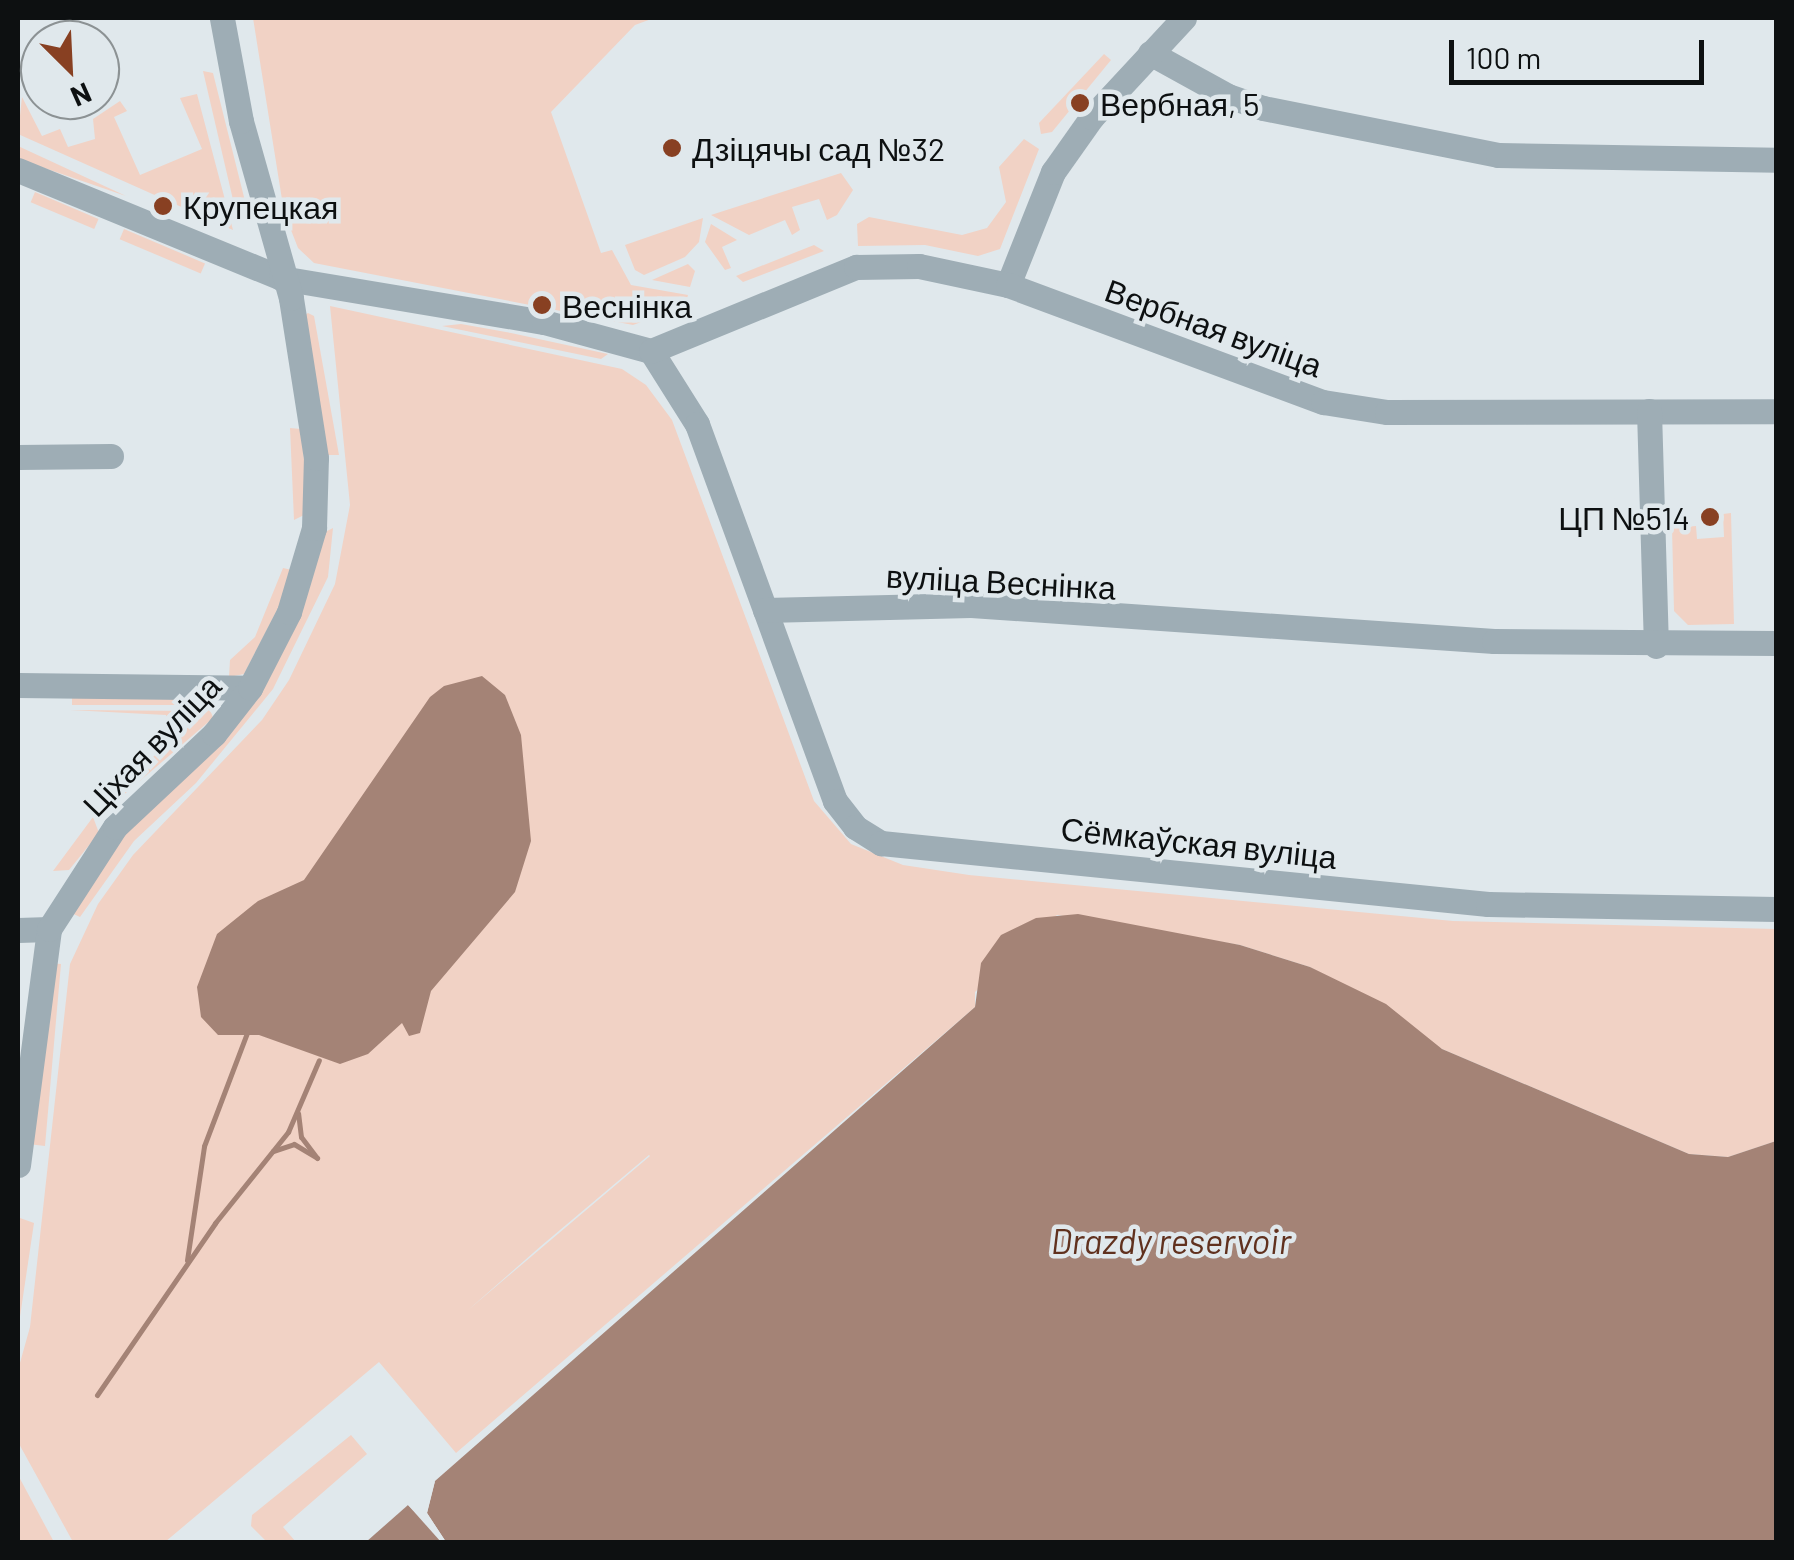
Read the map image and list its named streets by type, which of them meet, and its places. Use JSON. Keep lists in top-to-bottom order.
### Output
{
  "streets": {
    "street": [
      "Вербная вуліца",
      "вуліца Веснінка",
      "Ціхая вуліца",
      "Сёмкаўская вуліца"
    ]
  },
  "crossings": [
    ["вуліца Веснінка", "Сёмкаўская вуліца"]
  ],
  "water": ["Drazdy reservoir"],
  "places": [
    "Вербная, 5",
    "Дзіцячы сад №32",
    "Крупецкая",
    "Веснінка",
    "ЦП №514"
  ],
  "scale_bar": "100 m",
  "north": "bottom right"
}
